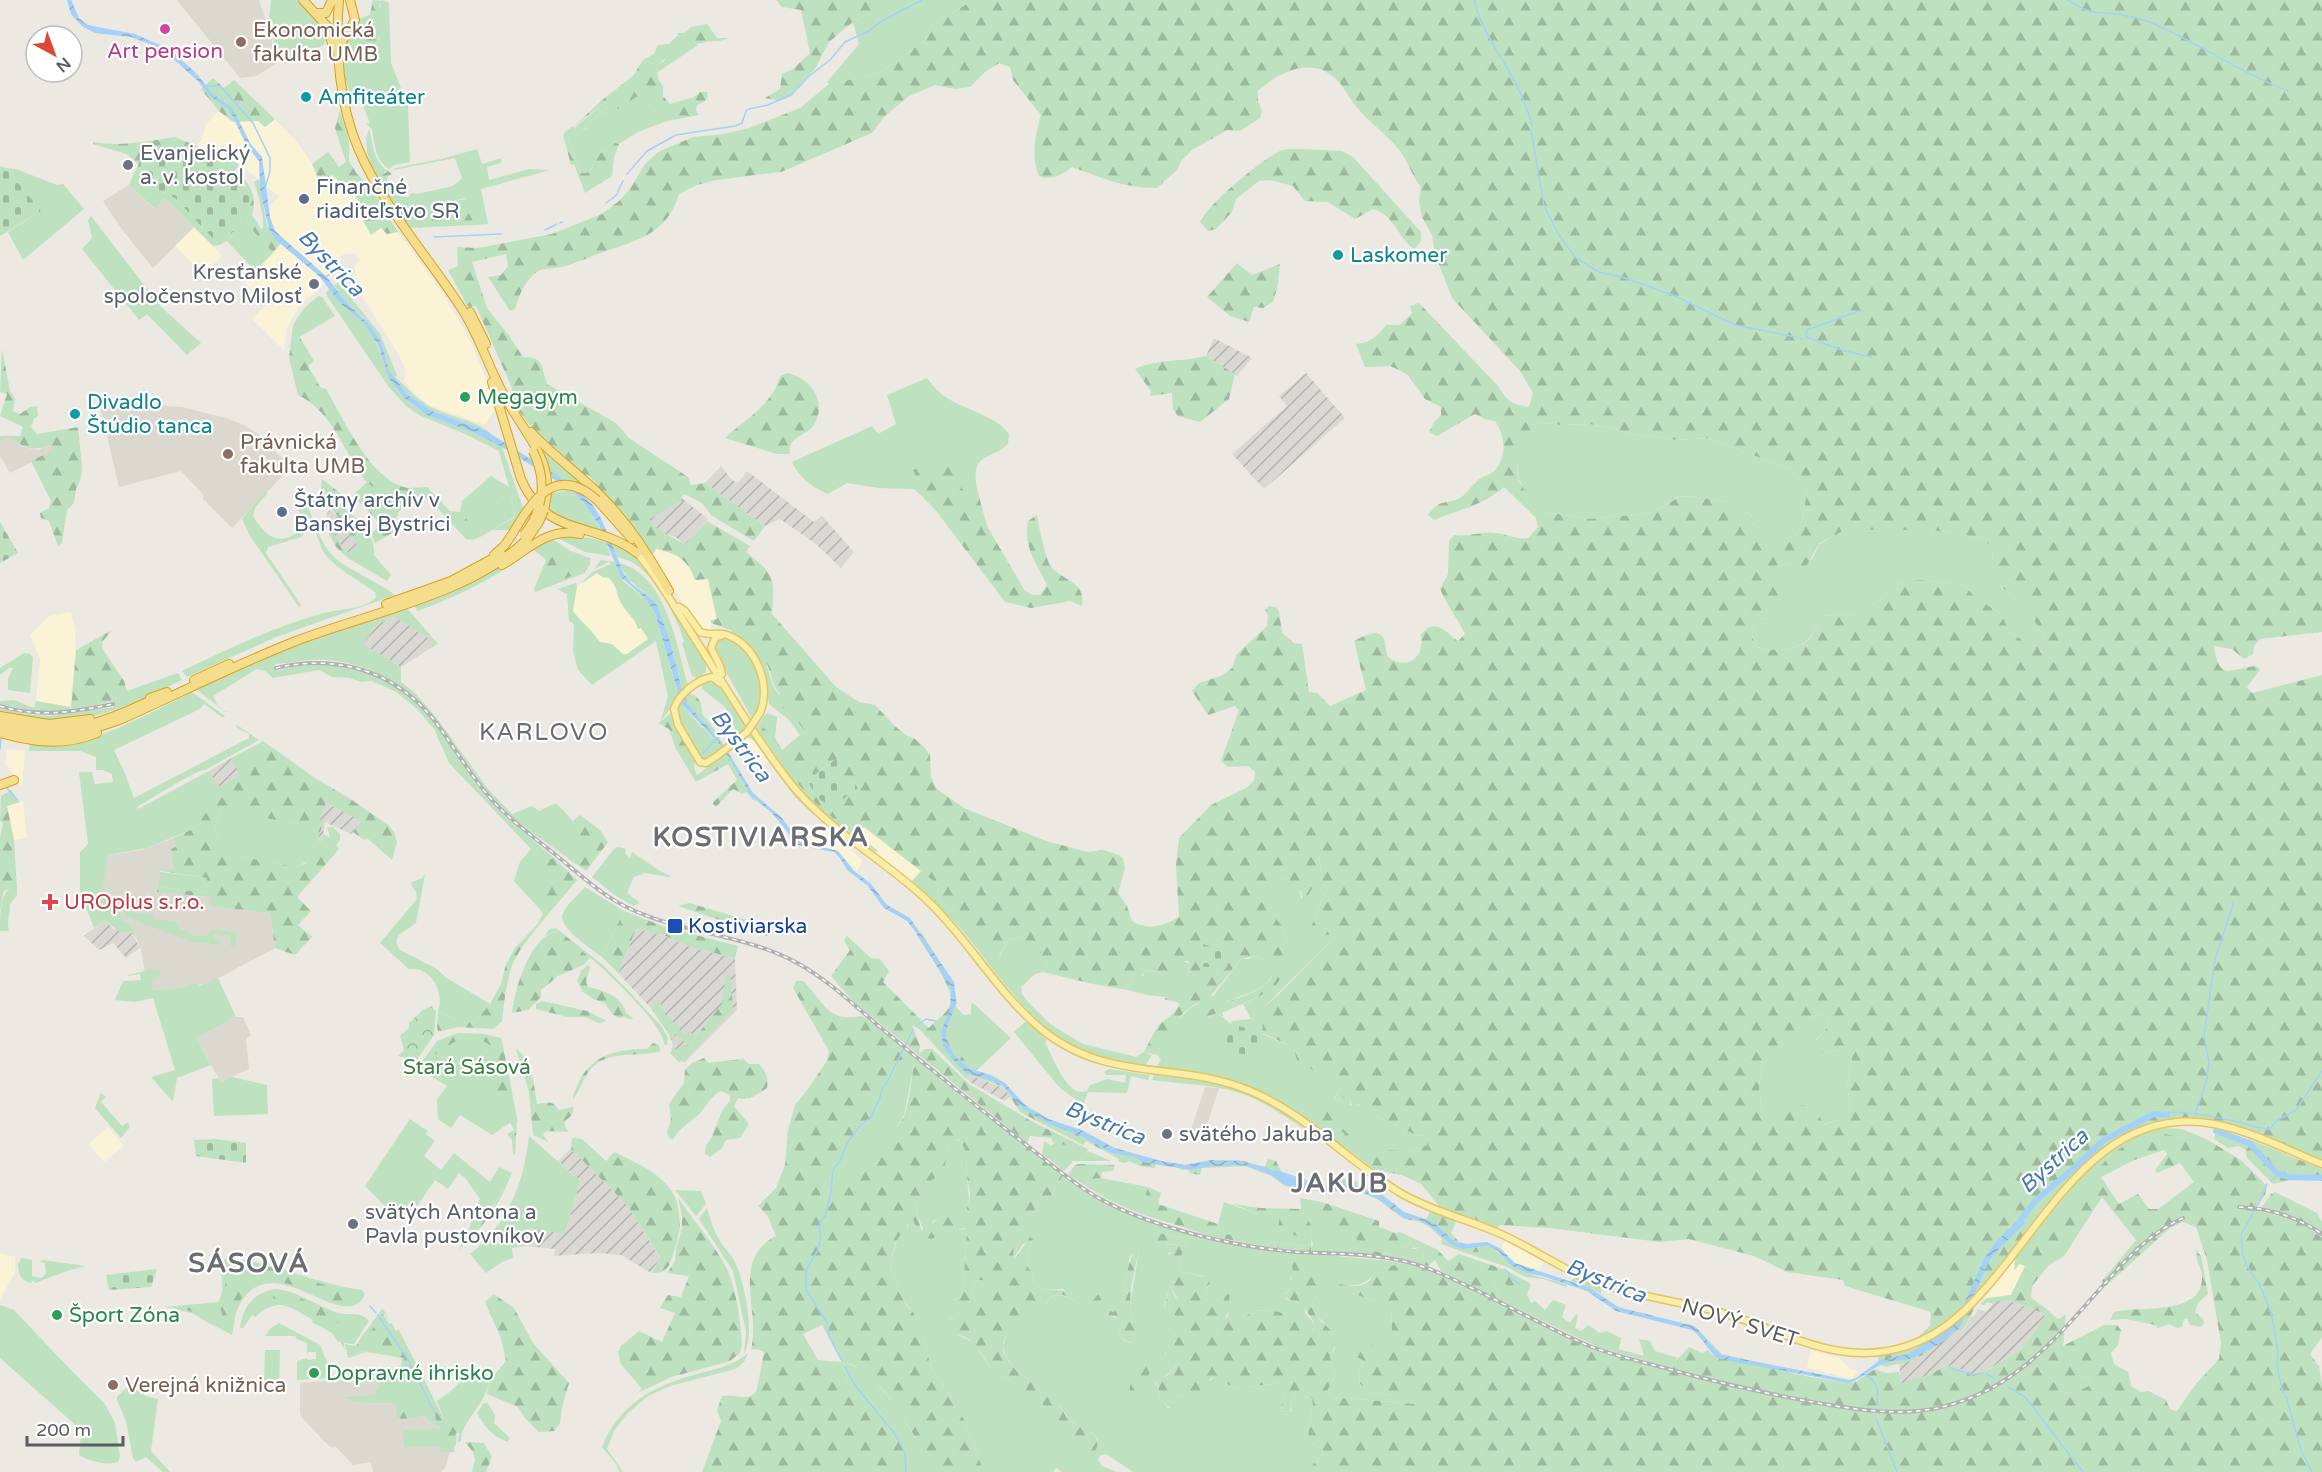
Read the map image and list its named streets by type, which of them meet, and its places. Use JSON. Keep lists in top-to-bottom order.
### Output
{
  "streets": {
    "main road": ["NOVÝ SVET"]
  },
  "districts": [
    "KARLOVO",
    "KOSTIVIARSKA",
    "JAKUB",
    "SÁSOVÁ"
  ],
  "water": ["Bystrica"],
  "parks": ["Stará Sásová"],
  "places": {
    "other": [
      "Art pension",
      "Ekonomická fakulta UMB",
      "Amfiteáter",
      "Evanjelický a. v. kostol",
      "Finančné riaditeľstvo SR",
      "Laskomer",
      "Kresťanské spoločenstvo Milosť",
      "Megagym",
      "Divadlo Štúdio tanca",
      "Právnická fakulta UMB",
      "Štátny archív v Banskej Bystrici",
      "svätého Jakuba",
      "svätých Antona a Pavla pustovníkov",
      "Šport Zóna",
      "Dopravné ihrisko",
      "Verejná knižnica"
    ],
    "health": ["UROplus s.r.o."],
    "transit": ["Kostiviarska"]
  },
  "scale_bar": "200 m",
  "north": "bottom right"
}
